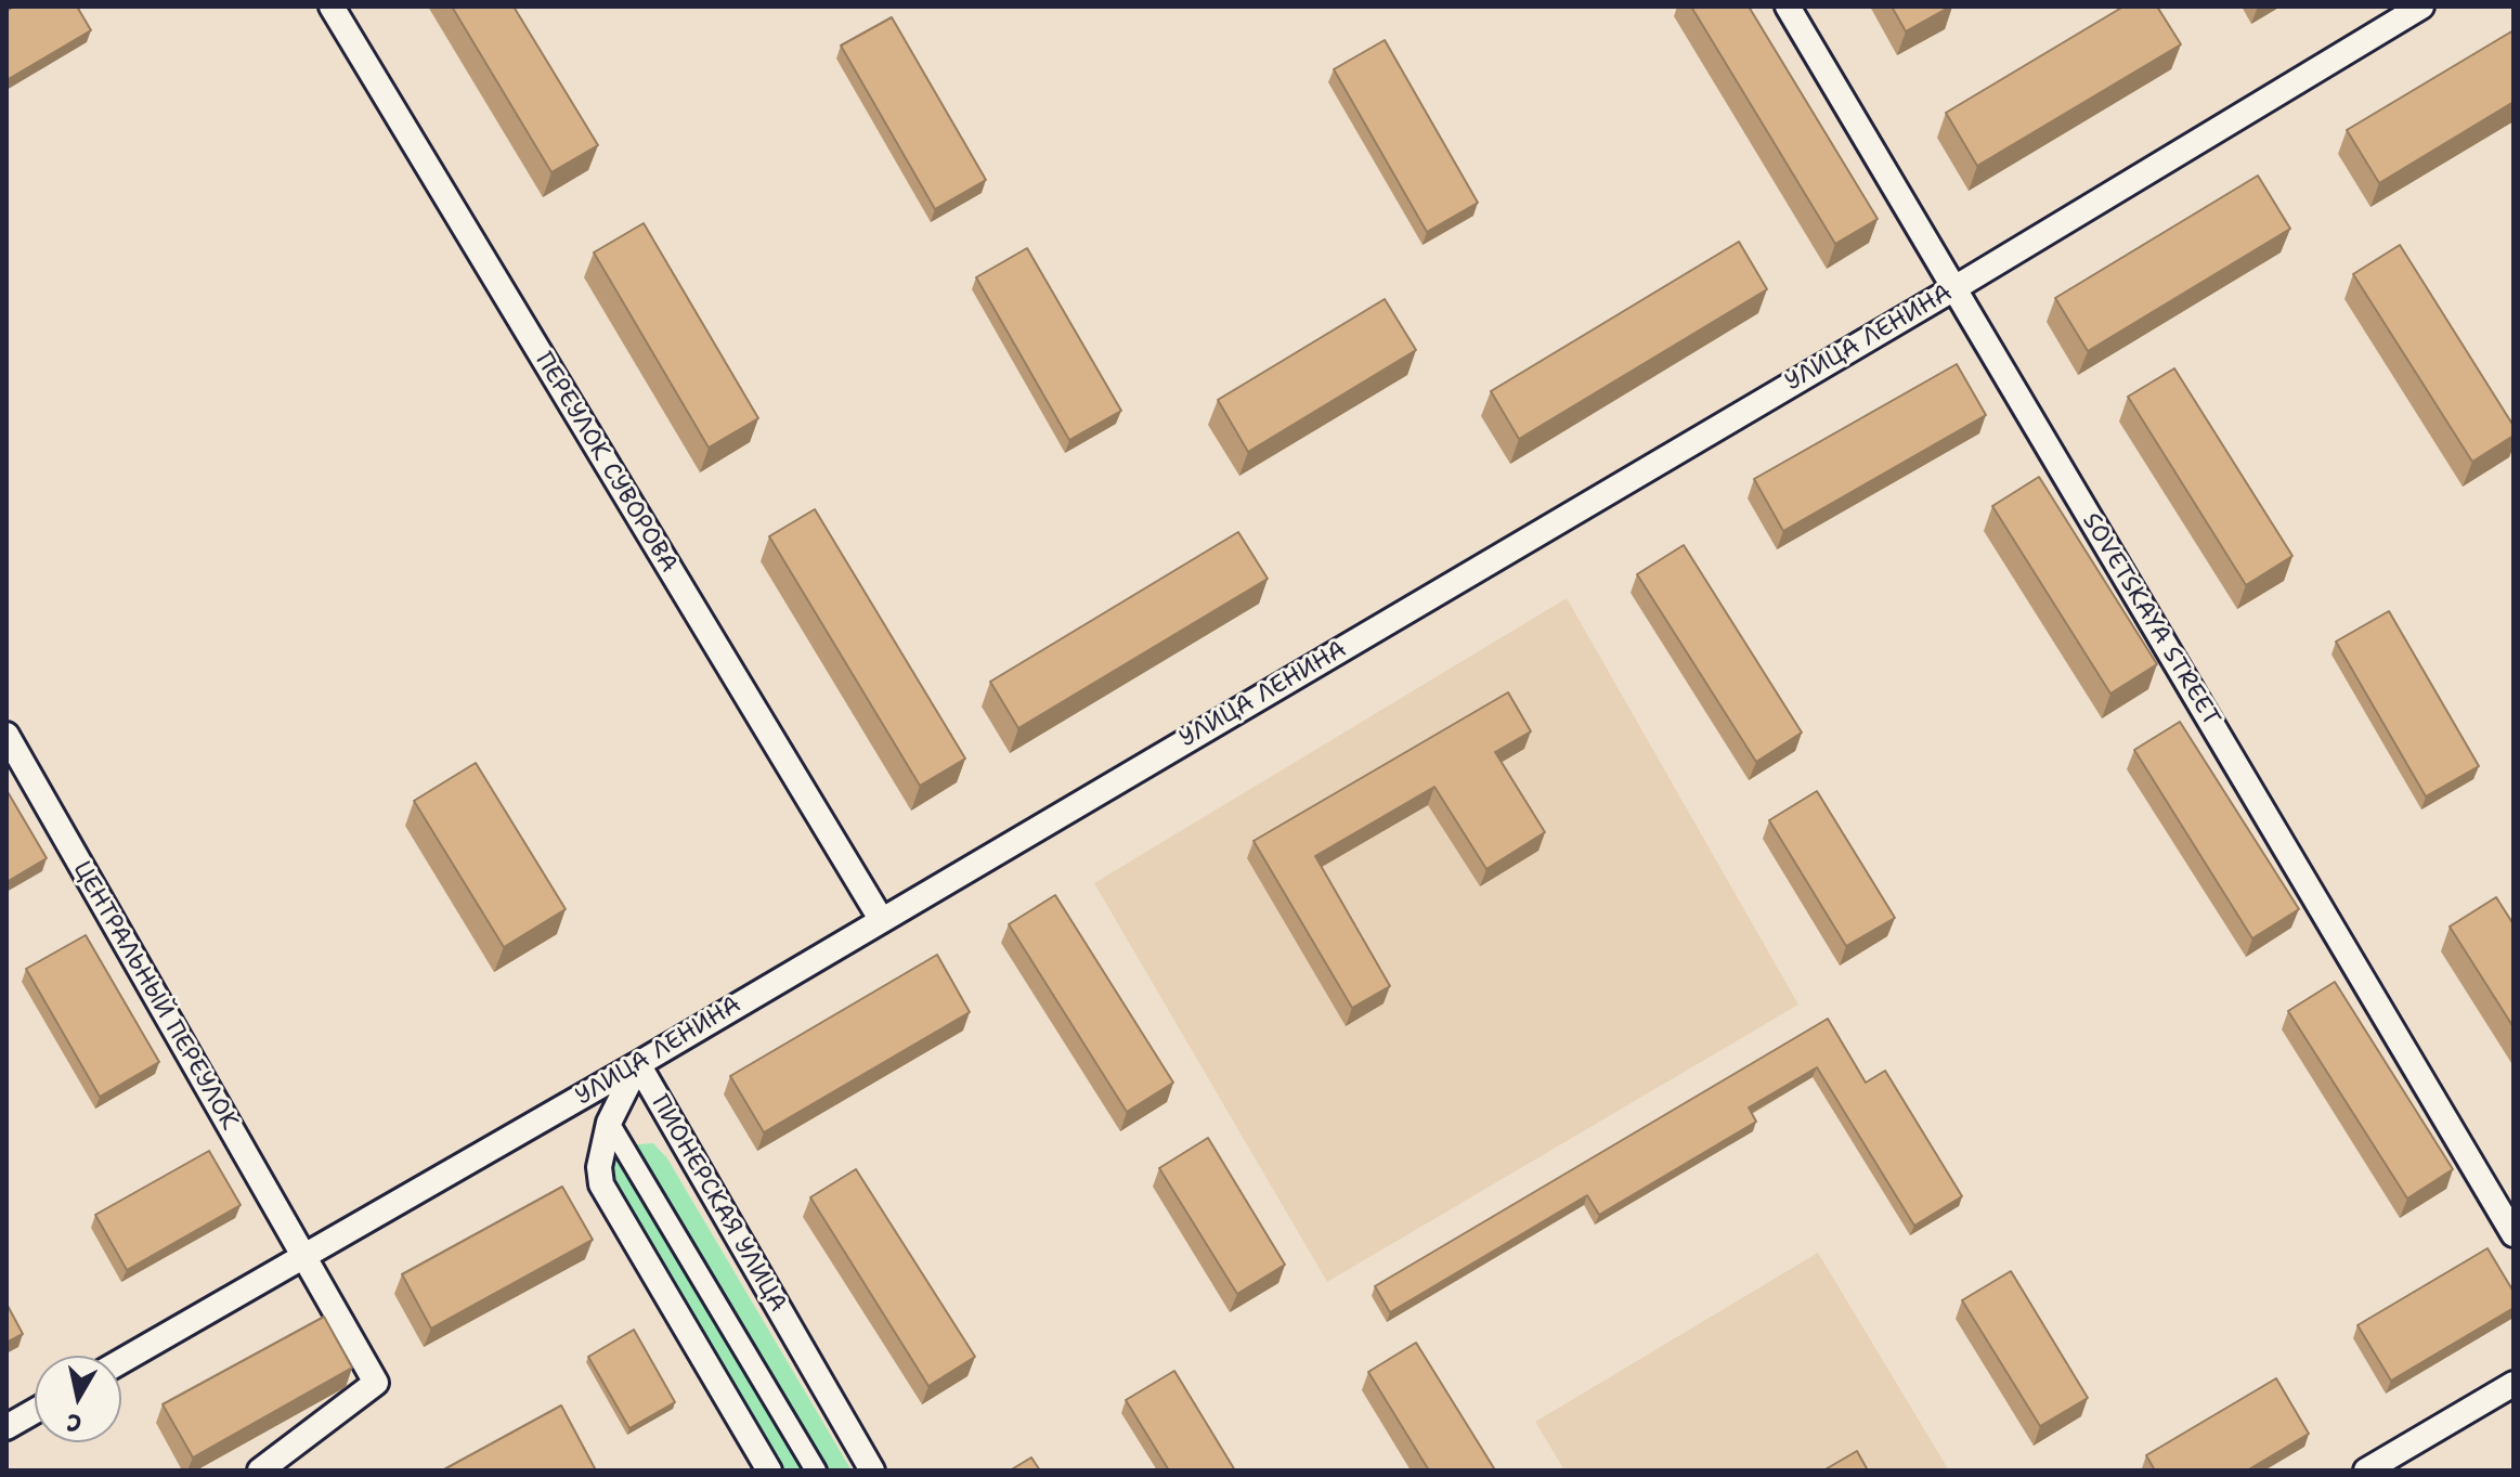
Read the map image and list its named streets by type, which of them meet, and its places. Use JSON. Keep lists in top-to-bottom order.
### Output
{
  "streets": {
    "street": [
      "УЛИЦА ЛЕНИНА",
      "ПЕРЕУЛОК СУВОРОВА",
      "SOVETSKAYA STREET",
      "ЦЕНТРАЛЬНЫЙ ПЕРЕУЛОК",
      "ПИОНЕРСКАЯ УЛИЦА"
    ]
  },
  "crossings": [
    ["УЛИЦА ЛЕНИНА", "ПЕРЕУЛОК СУВОРОВА"],
    ["УЛИЦА ЛЕНИНА", "SOVETSKAYA STREET"],
    ["УЛИЦА ЛЕНИНА", "ЦЕНТРАЛЬНЫЙ ПЕРЕУЛОК"],
    ["УЛИЦА ЛЕНИНА", "ПИОНЕРСКАЯ УЛИЦА"]
  ],
  "north": "bottom"
}
